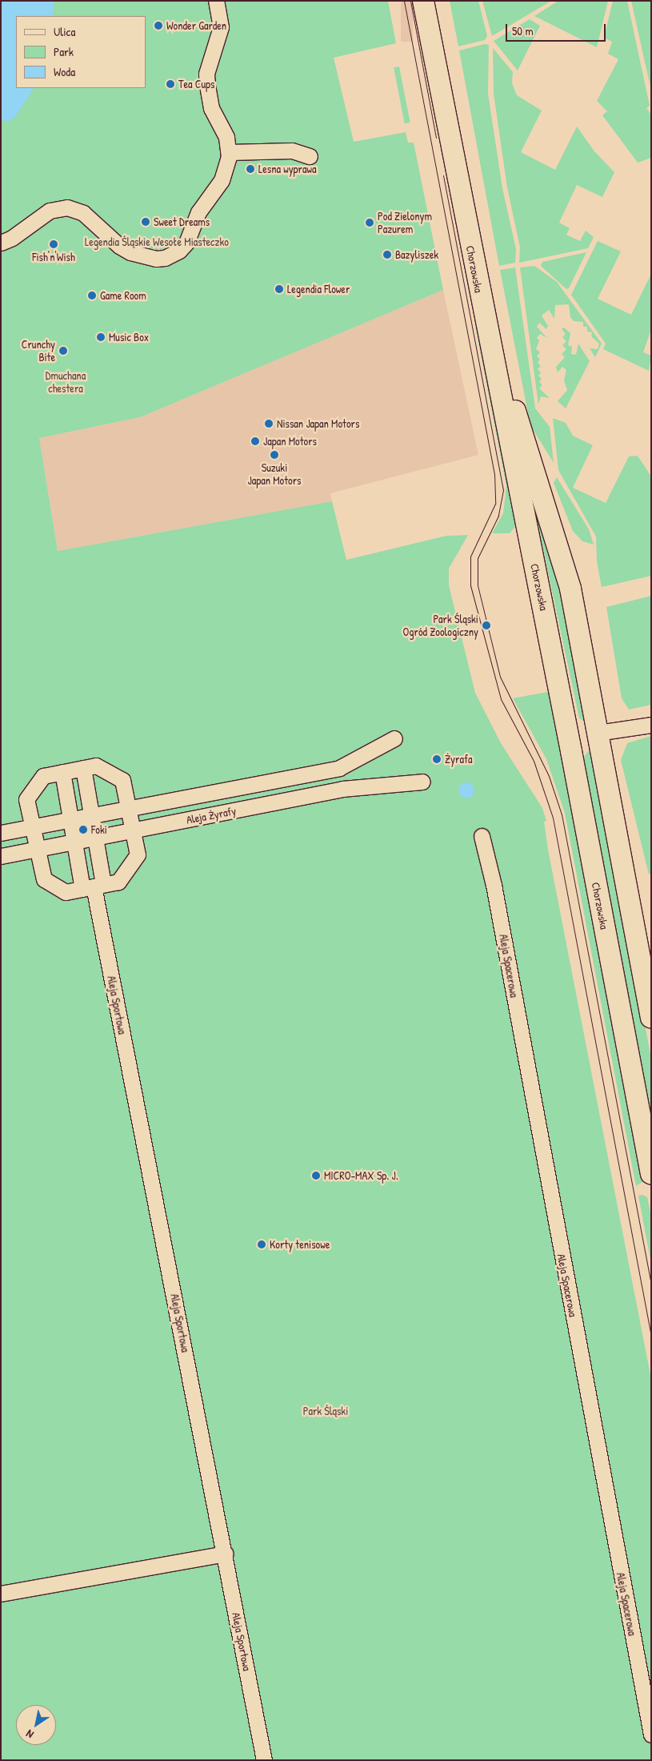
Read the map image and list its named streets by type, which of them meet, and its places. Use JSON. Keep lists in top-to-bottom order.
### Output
{
  "streets": {
    "main road": ["Chorzowska"],
    "street": ["Aleja Żyrafy", "Aleja Spacerowa", "Aleja Sportowa"]
  },
  "parks": ["Legendia Śląskie Wesołe Miasteczko", "Dmuchana chestera", "Park Śląski"],
  "places": [
    "Wonder Garden",
    "Tea Cups",
    "Lesna wyprawa",
    "Sweet Dreams",
    "Pod Zielonym Pazurem",
    "Fish'n'Wish",
    "Bazyliszek",
    "Legendia Flower",
    "Game Room",
    "Music Box",
    "Crunchy Bite",
    "Nissan Japan Motors",
    "Japan Motors",
    "Suzuki Japan Motors",
    "Park Śląski Ogród Zoologiczny",
    "Żyrafa",
    "Foki",
    "MICRO-MAX Sp. J.",
    "Korty tenisowe"
  ],
  "legend": ["Ulica", "Park", "Woda"],
  "scale_bar": "50 m",
  "north": "bottom left"
}
